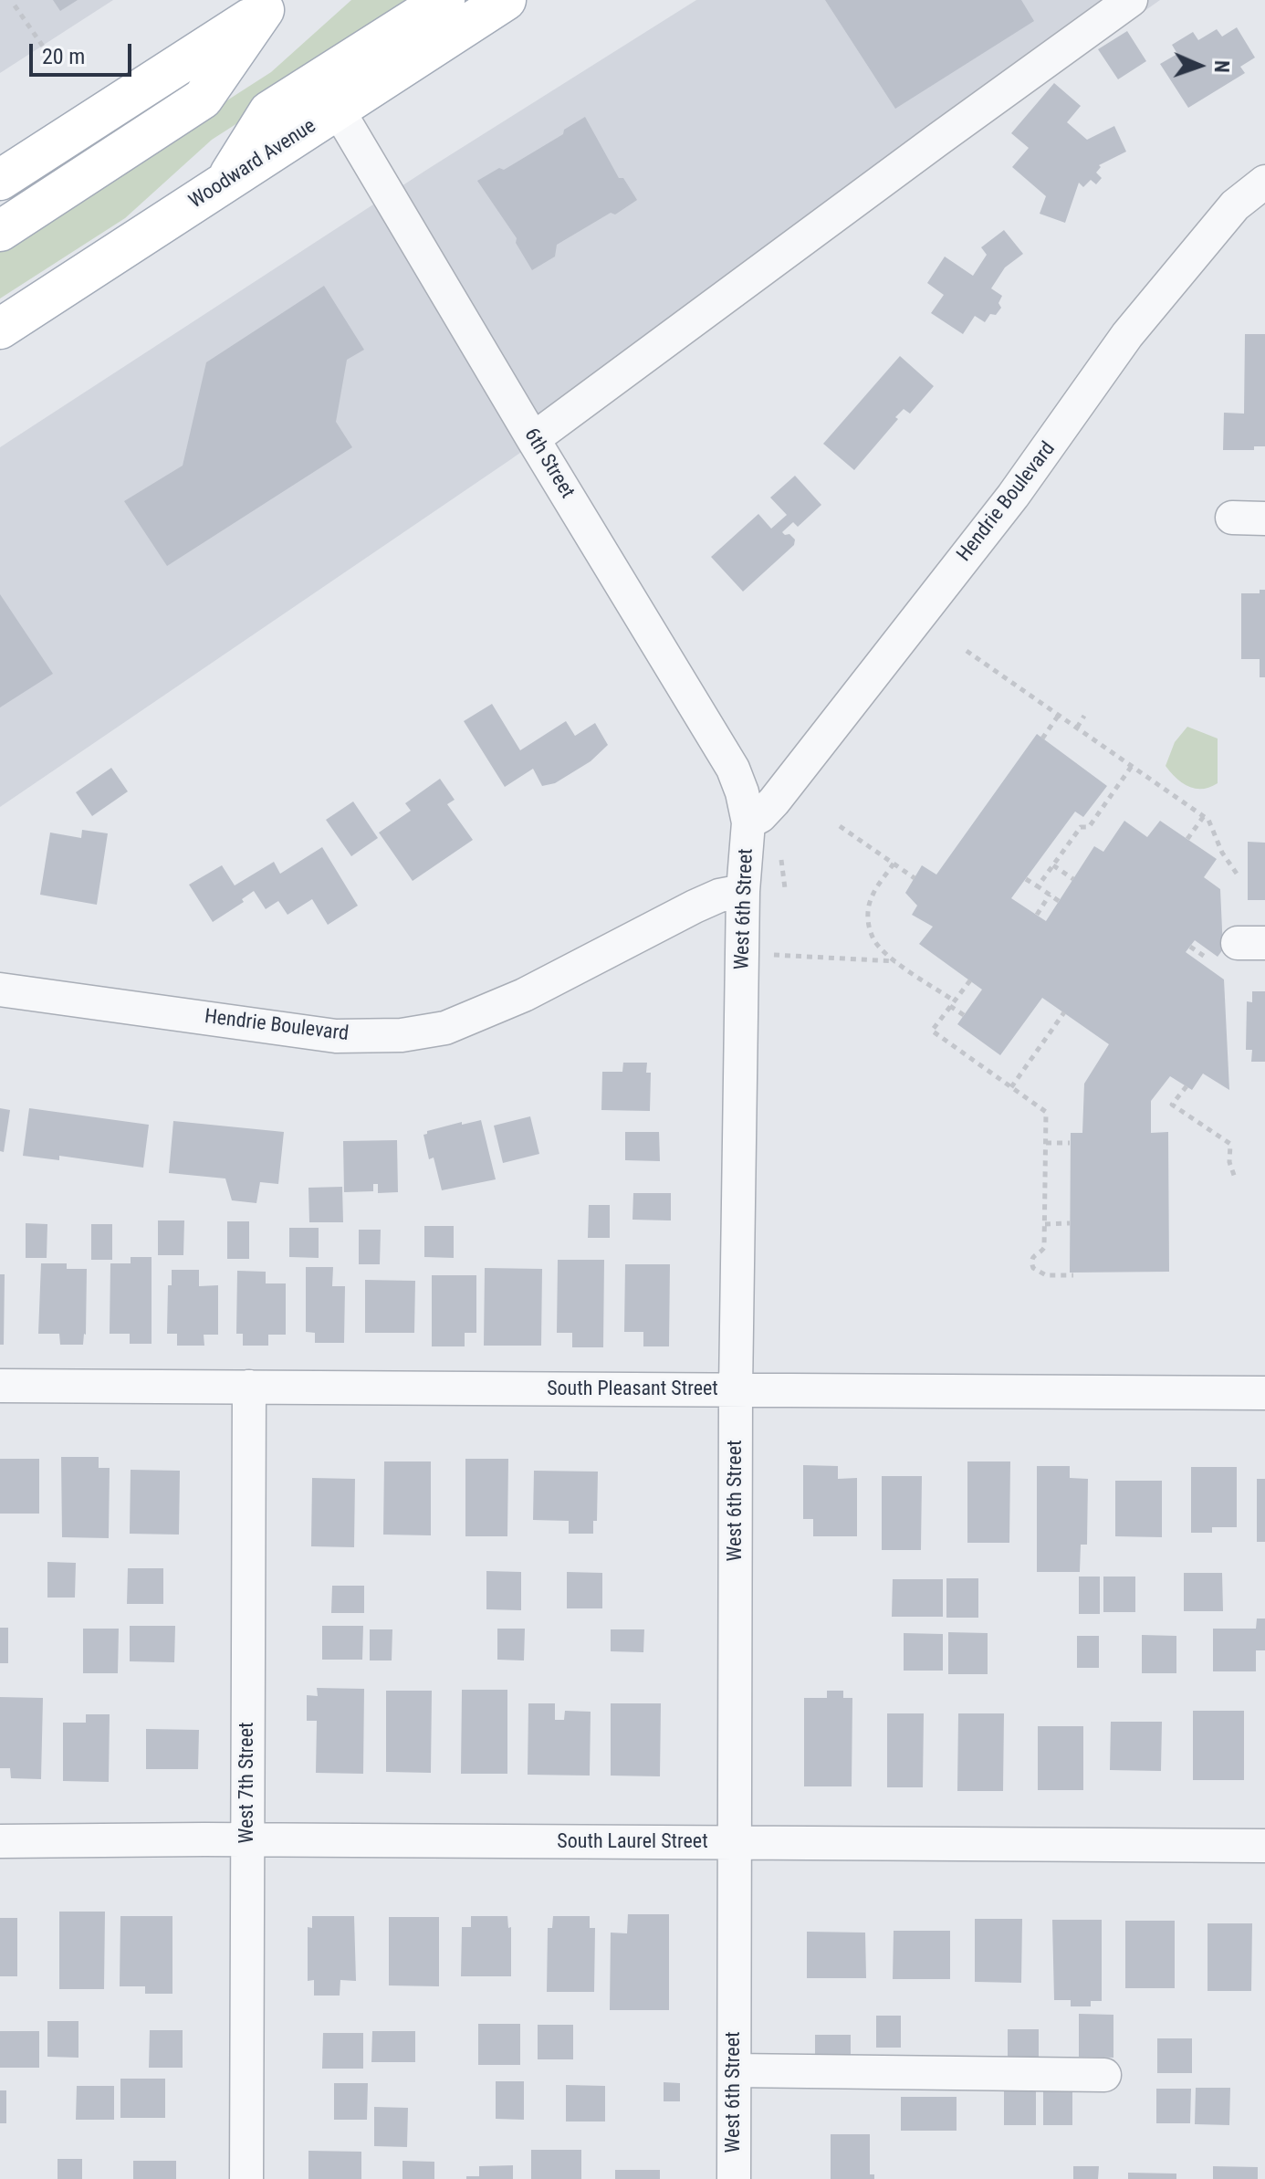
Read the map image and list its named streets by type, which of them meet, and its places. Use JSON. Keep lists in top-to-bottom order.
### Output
{
  "streets": {
    "main road": ["Woodward Avenue"],
    "street": [
      "6th Street",
      "Hendrie Boulevard",
      "West 6th Street",
      "South Pleasant Street",
      "West 7th Street",
      "South Laurel Street"
    ]
  },
  "crossings": [
    ["Woodward Avenue", "6th Street"],
    ["6th Street", "Hendrie Boulevard"],
    ["6th Street", "West 6th Street"],
    ["Hendrie Boulevard", "West 6th Street"],
    ["West 6th Street", "South Pleasant Street"],
    ["West 6th Street", "South Laurel Street"],
    ["South Pleasant Street", "West 7th Street"],
    ["West 7th Street", "South Laurel Street"]
  ],
  "scale_bar": "20 m",
  "north": "right"
}
